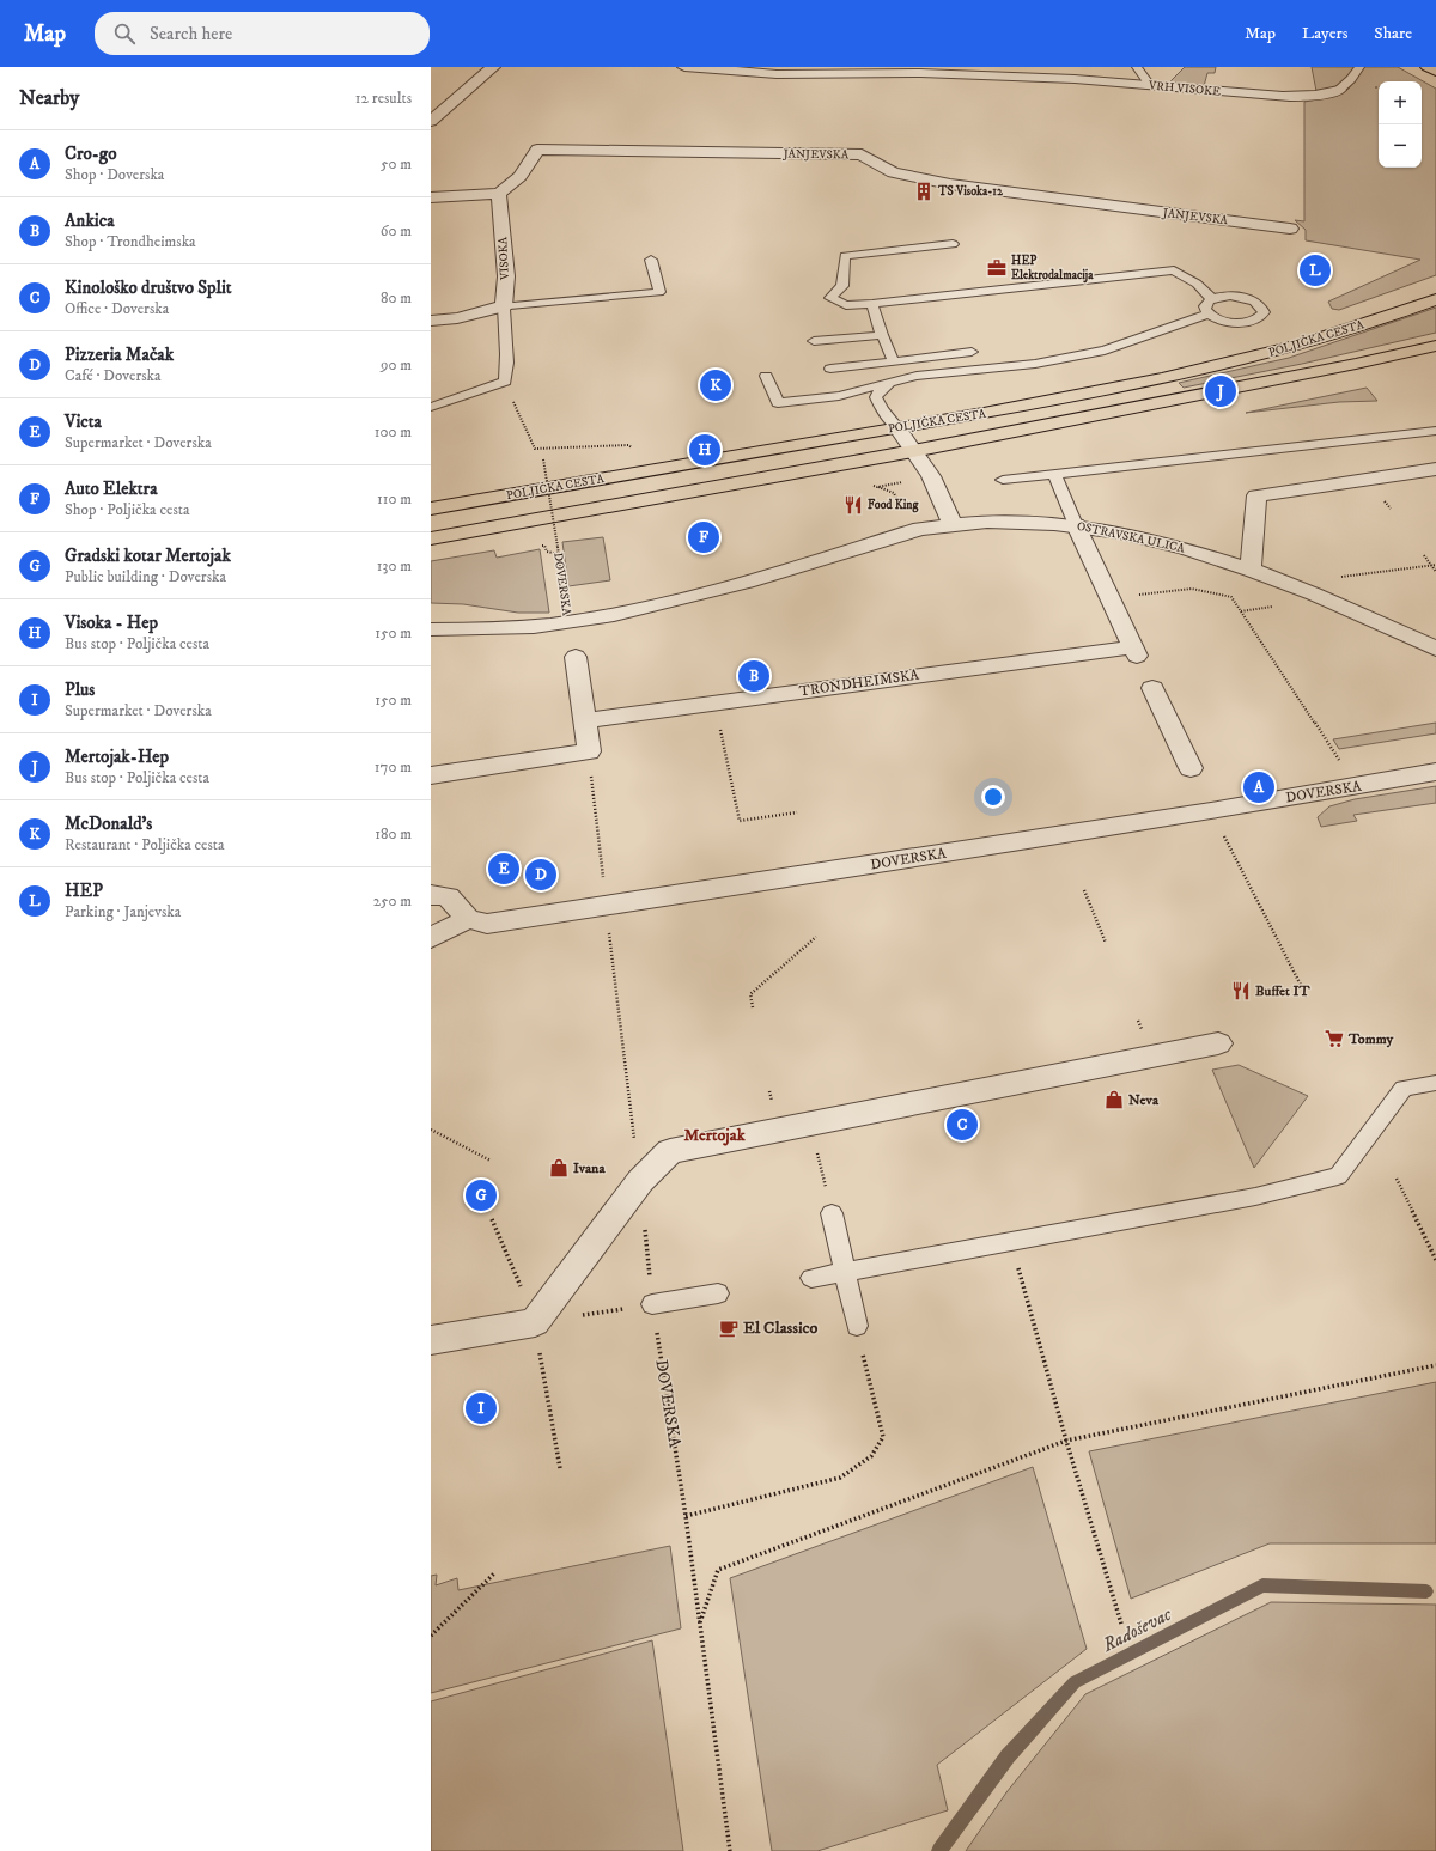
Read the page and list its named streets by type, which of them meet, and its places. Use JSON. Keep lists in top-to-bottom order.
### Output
{
  "streets": {
    "main road": ["POLJIČKA CESTA"],
    "street": [
      "VRH VISOKE",
      "JANJEVSKA",
      "VISOKA",
      "OSTRAVSKA ULICA",
      "DOVERSKA",
      "TRONDHEIMSKA"
    ]
  },
  "crossings": [
    ["JANJEVSKA", "VISOKA"]
  ],
  "districts": ["Mertojak"],
  "water": ["Radoševac"],
  "places": {
    "building": ["TS Visoka-12"],
    "office": ["HEP Elektrodalmacija"],
    "restaurant": ["Food King", "Buffet IT"],
    "supermarket": ["Tommy"],
    "shop": ["Neva", "Ivana"],
    "cafe": ["El Classico"]
  },
  "page": {
    "header": "Map",
    "search": "Search here",
    "nav": ["Map", "Layers", "Share"],
    "heading": ["Nearby", "12 results"],
    "map_buttons": ["+", "−"],
    "list": [
      {
        "mark": "A",
        "name": "Cro-go",
        "note": "Shop · Doverska",
        "value": "50 m"
      },
      {
        "mark": "B",
        "name": "Ankica",
        "note": "Shop · Trondheimska",
        "value": "60 m"
      },
      {
        "mark": "C",
        "name": "Kinološko društvo Split",
        "note": "Office · Doverska",
        "value": "80 m"
      },
      {
        "mark": "D",
        "name": "Pizzeria Mačak",
        "note": "Café · Doverska",
        "value": "90 m"
      },
      {
        "mark": "E",
        "name": "Victa",
        "note": "Supermarket · Doverska",
        "value": "100 m"
      },
      {
        "mark": "F",
        "name": "Auto Elektra",
        "note": "Shop · Poljička cesta",
        "value": "110 m"
      },
      {
        "mark": "G",
        "name": "Gradski kotar Mertojak",
        "note": "Public building · Doverska",
        "value": "130 m"
      },
      {
        "mark": "H",
        "name": "Visoka - Hep",
        "note": "Bus stop · Poljička cesta",
        "value": "150 m"
      },
      {
        "mark": "I",
        "name": "Plus",
        "note": "Supermarket · Doverska",
        "value": "150 m"
      },
      {
        "mark": "J",
        "name": "Mertojak-Hep",
        "note": "Bus stop · Poljička cesta",
        "value": "170 m"
      },
      {
        "mark": "K",
        "name": "McDonald's",
        "note": "Restaurant · Poljička cesta",
        "value": "180 m"
      },
      {
        "mark": "L",
        "name": "HEP",
        "note": "Parking · Janjevska",
        "value": "250 m"
      }
    ],
    "pins": [
      "L",
      "K",
      "J",
      "H",
      "F",
      "B",
      "A",
      "E",
      "D",
      "C",
      "G",
      "I"
    ]
  }
}
